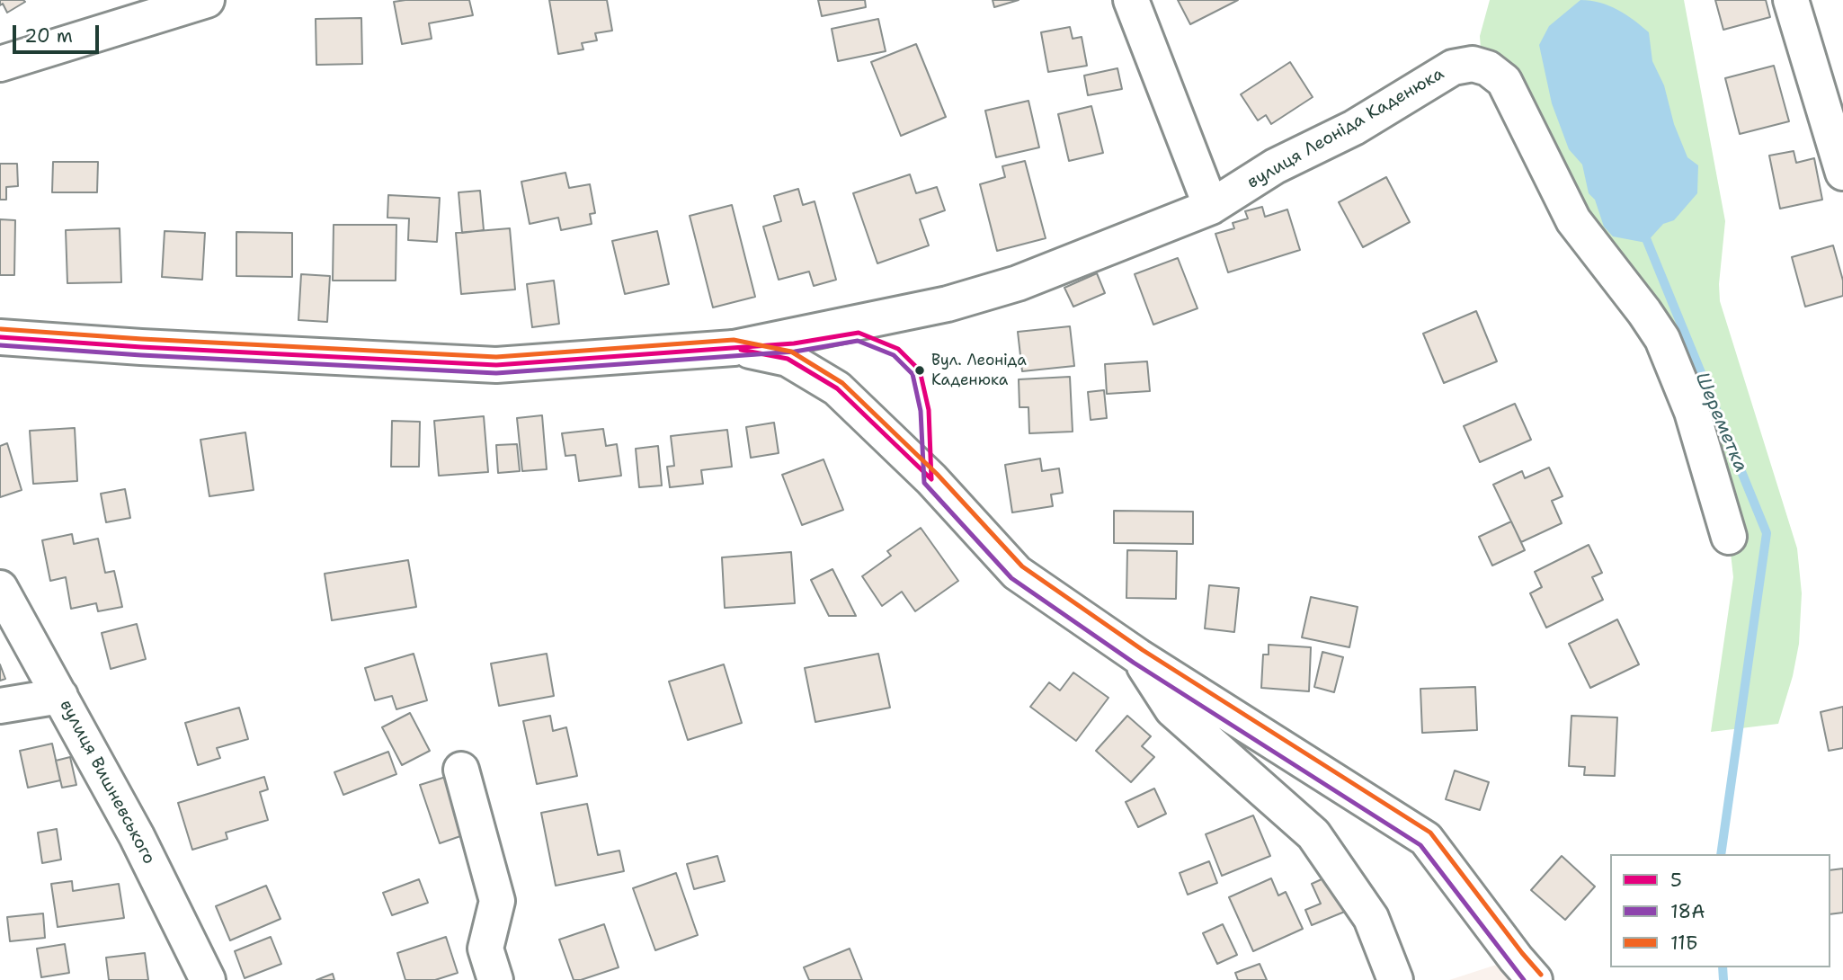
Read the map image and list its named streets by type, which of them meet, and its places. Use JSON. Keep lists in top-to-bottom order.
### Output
{
  "streets": {
    "street": ["вулиця Леоніда Каденюка", "вулиця Вишневського"]
  },
  "water": ["Шереметка"],
  "places": ["Вул. Леоніда Каденюка"],
  "lines": ["transit line 11Б", "transit line 5", "transit line 18А"],
  "legend": ["5", "18А", "11Б"],
  "scale_bar": "20 m"
}
